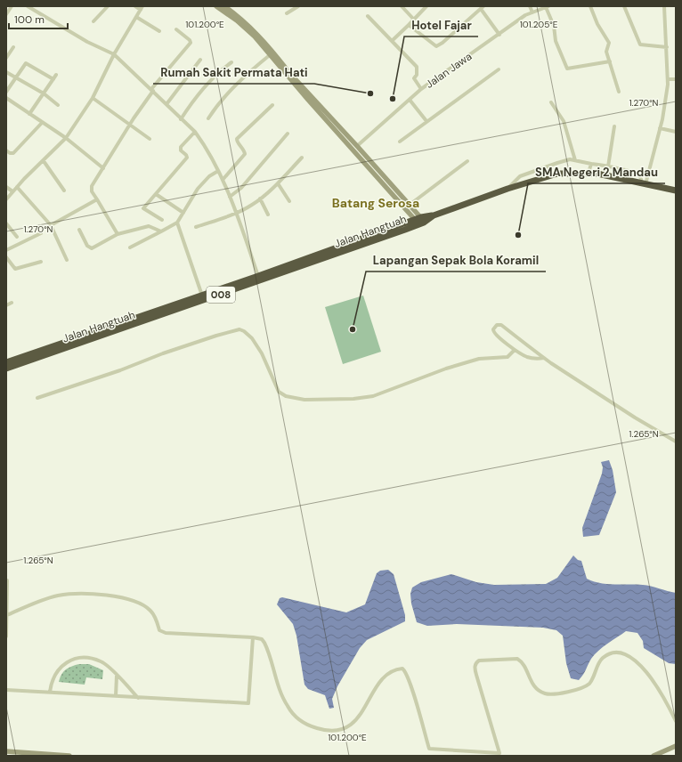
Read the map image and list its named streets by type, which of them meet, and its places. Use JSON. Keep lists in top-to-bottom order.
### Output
{
  "streets": {
    "highway": ["Jalan Hangtuah", "008"],
    "street": ["Jalan Jawa"]
  },
  "crossings": [
    ["Jalan Hangtuah", "008"]
  ],
  "districts": ["Batang Serosa"],
  "places": [
    "Rumah Sakit Permata Hati",
    "Hotel Fajar",
    "SMA Negeri 2 Mandau",
    "Lapangan Sepak Bola Koramil"
  ],
  "scale_bar": "100 m",
  "coordinates": [
    "101.200°E",
    "101.205°E",
    "1.270°N",
    "1.265°N"
  ]
}
